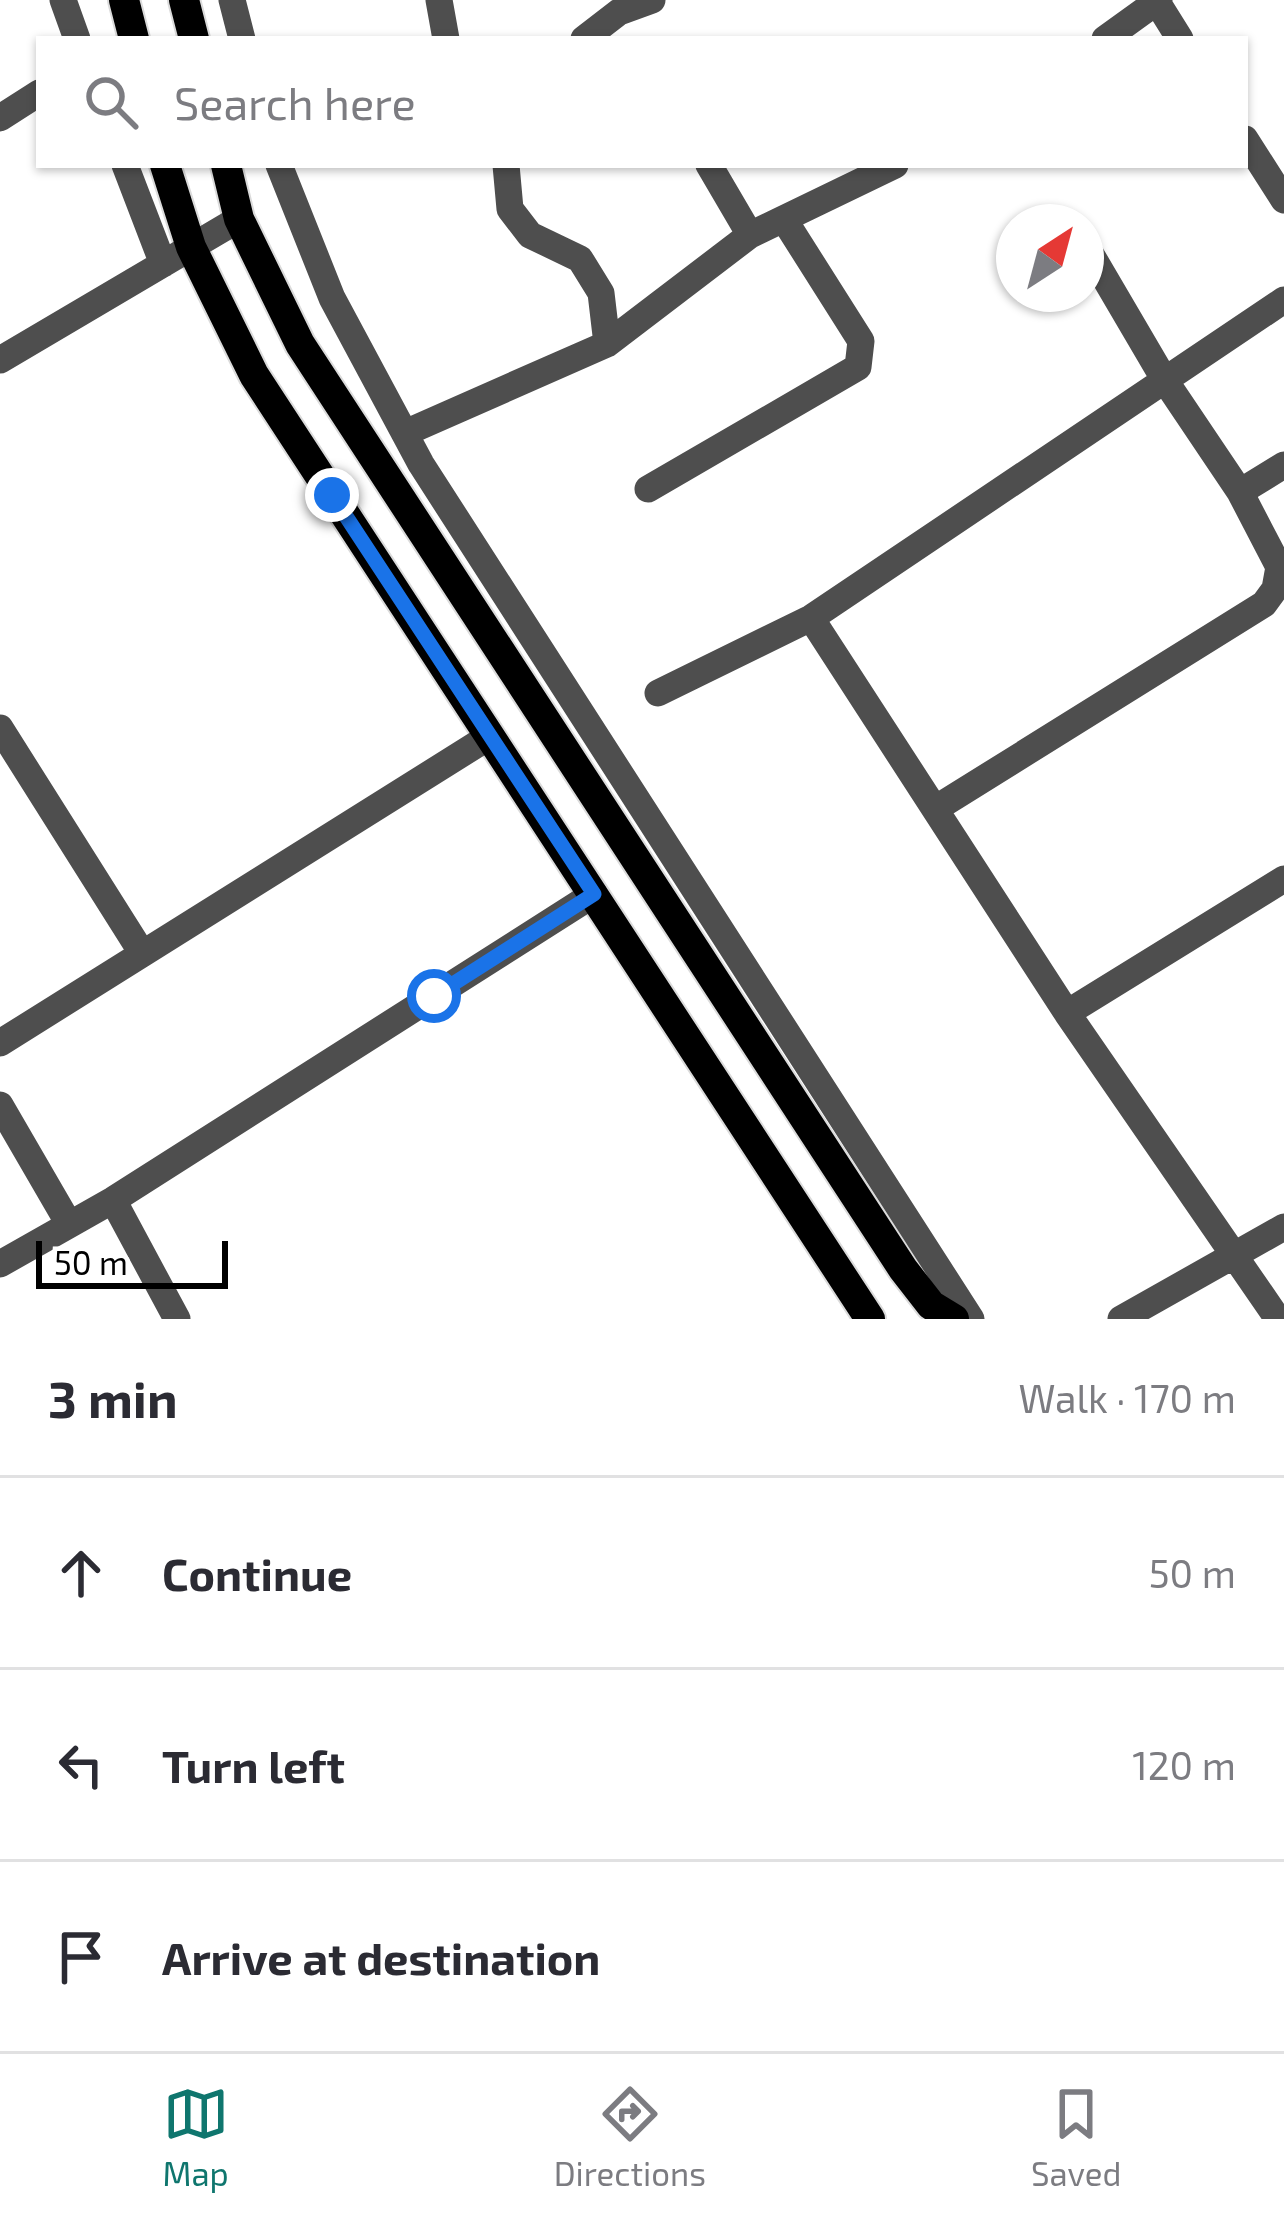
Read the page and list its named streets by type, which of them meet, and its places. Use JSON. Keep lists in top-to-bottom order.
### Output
{
  "scale_bar": "50 m",
  "north": "top right",
  "page": {
    "search": "Search here",
    "scale": "50 m",
    "heading": ["3 min", "Walk · 170 m"],
    "list": [
      ["Continue", "50 m"],
      ["Turn left", "120 m"],
      "Arrive at destination"
    ],
    "nav": ["Map", "Directions", "Saved"]
  }
}
